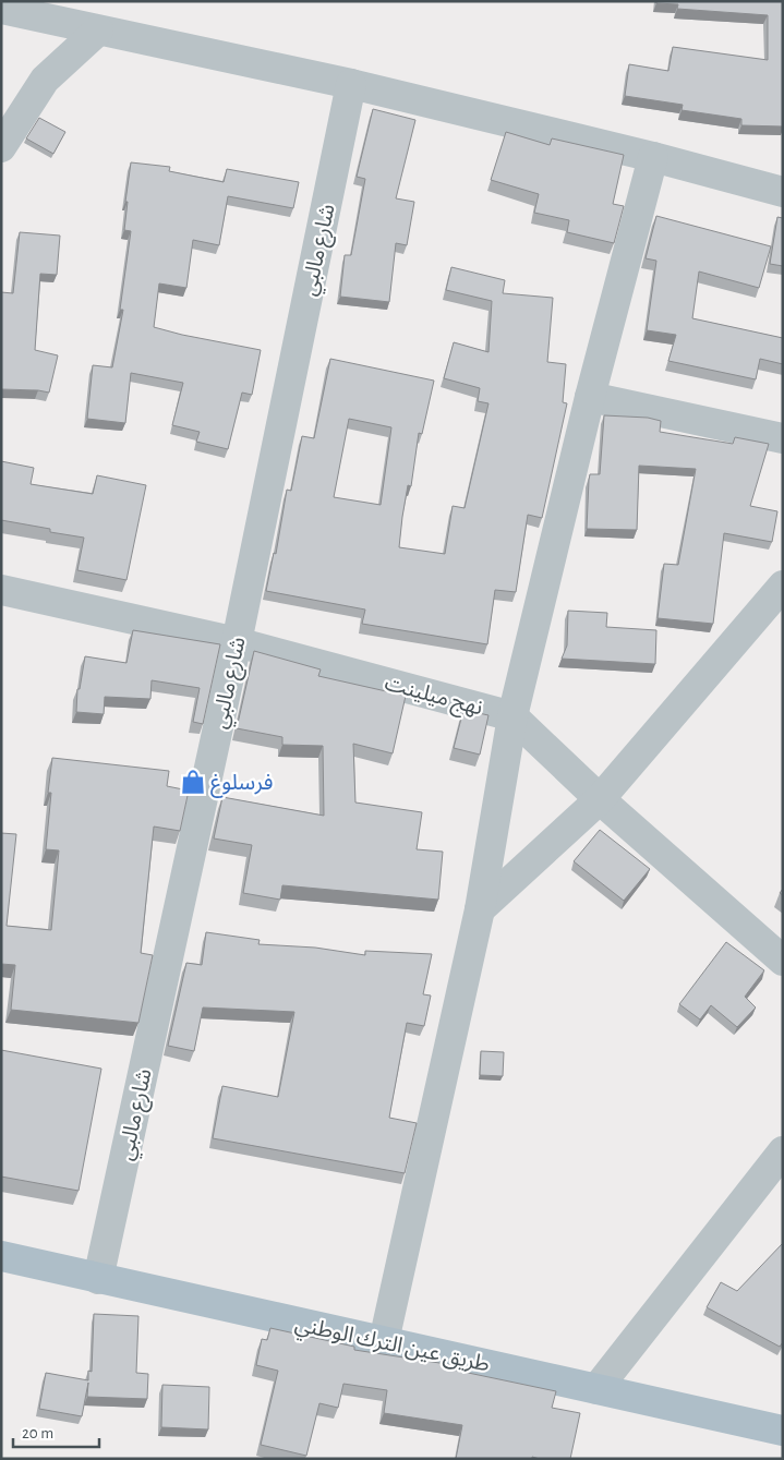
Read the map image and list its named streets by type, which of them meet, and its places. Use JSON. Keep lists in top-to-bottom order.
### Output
{
  "streets": {
    "main road": ["طريق عين الترك الوطني"],
    "street": ["شارع مالبي", "نهج ميلينت"]
  },
  "crossings": [
    ["شارع مالبي", "نهج ميلينت"],
    ["شارع مالبي", "طريق عين الترك الوطني"]
  ],
  "places": {
    "shop": ["فرسلوغ"]
  },
  "scale_bar": "20 m"
}
